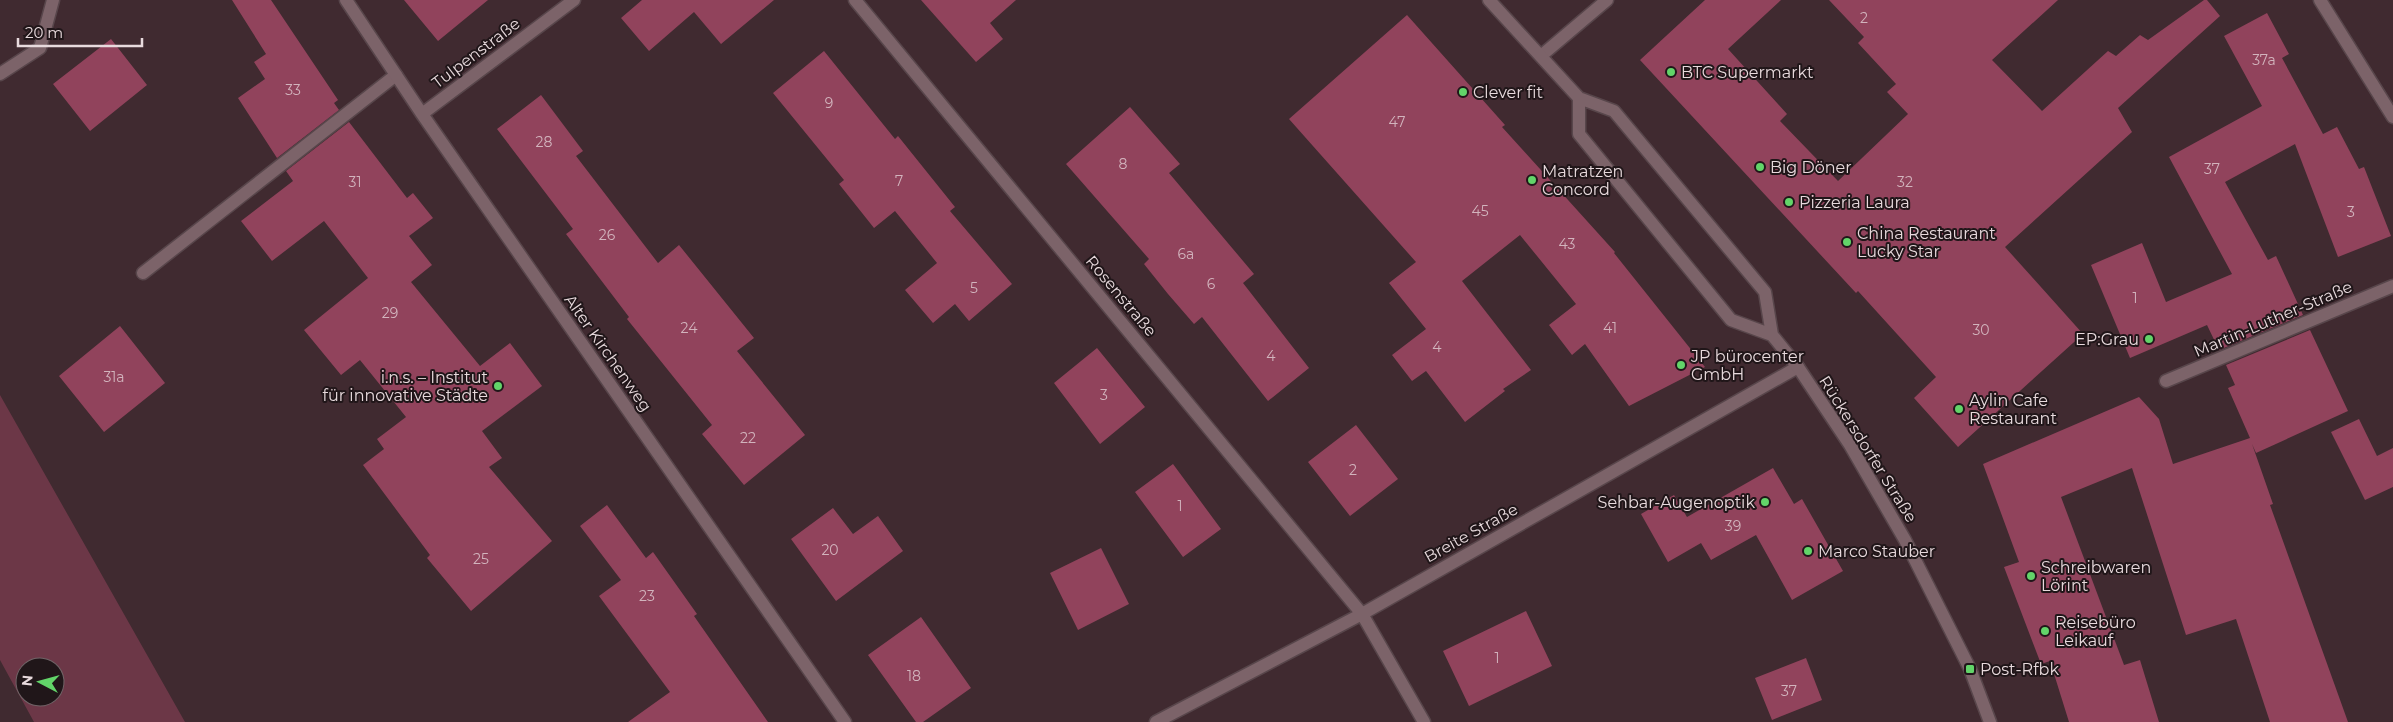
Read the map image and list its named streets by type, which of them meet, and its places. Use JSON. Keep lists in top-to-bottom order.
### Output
{
  "streets": {
    "street": [
      "Tulpenstraße",
      "Rosenstraße",
      "Martin-Luther-Straße",
      "Alter Kirchenweg",
      "Rückersdorfer Straße",
      "Breite Straße"
    ]
  },
  "crossings": [
    ["Tulpenstraße", "Alter Kirchenweg"],
    ["Rosenstraße", "Breite Straße"],
    ["Rückersdorfer Straße", "Breite Straße"]
  ],
  "places": {
    "other": [
      "BTC Supermarkt",
      "Clever fit",
      "Big Döner",
      "Matratzen Concord",
      "Pizzeria Laura",
      "China Restaurant Lucky Star",
      "EP:Grau",
      "JP bürocenter GmbH",
      "i.n.s. – Institut für innovative Städte",
      "Aylin Cafe Restaurant",
      "Sehbar-Augenoptik",
      "Marco Stauber",
      "Schreibwaren Lörint",
      "Reisebüro Leikauf"
    ],
    "transit": ["Post-Rfbk"]
  },
  "house_numbers": [
    "2",
    "37a",
    "33",
    "9",
    "47",
    "28",
    "8",
    "37",
    "7",
    "31",
    "32",
    "45",
    "3",
    "26",
    "43",
    "6a",
    "6",
    "5",
    "1",
    "29",
    "24",
    "41",
    "30",
    "4",
    "4",
    "31a",
    "3",
    "22",
    "2",
    "1",
    "39",
    "20",
    "25",
    "23",
    "1",
    "18",
    "37"
  ],
  "scale_bar": "20 m",
  "north": "left"
}
